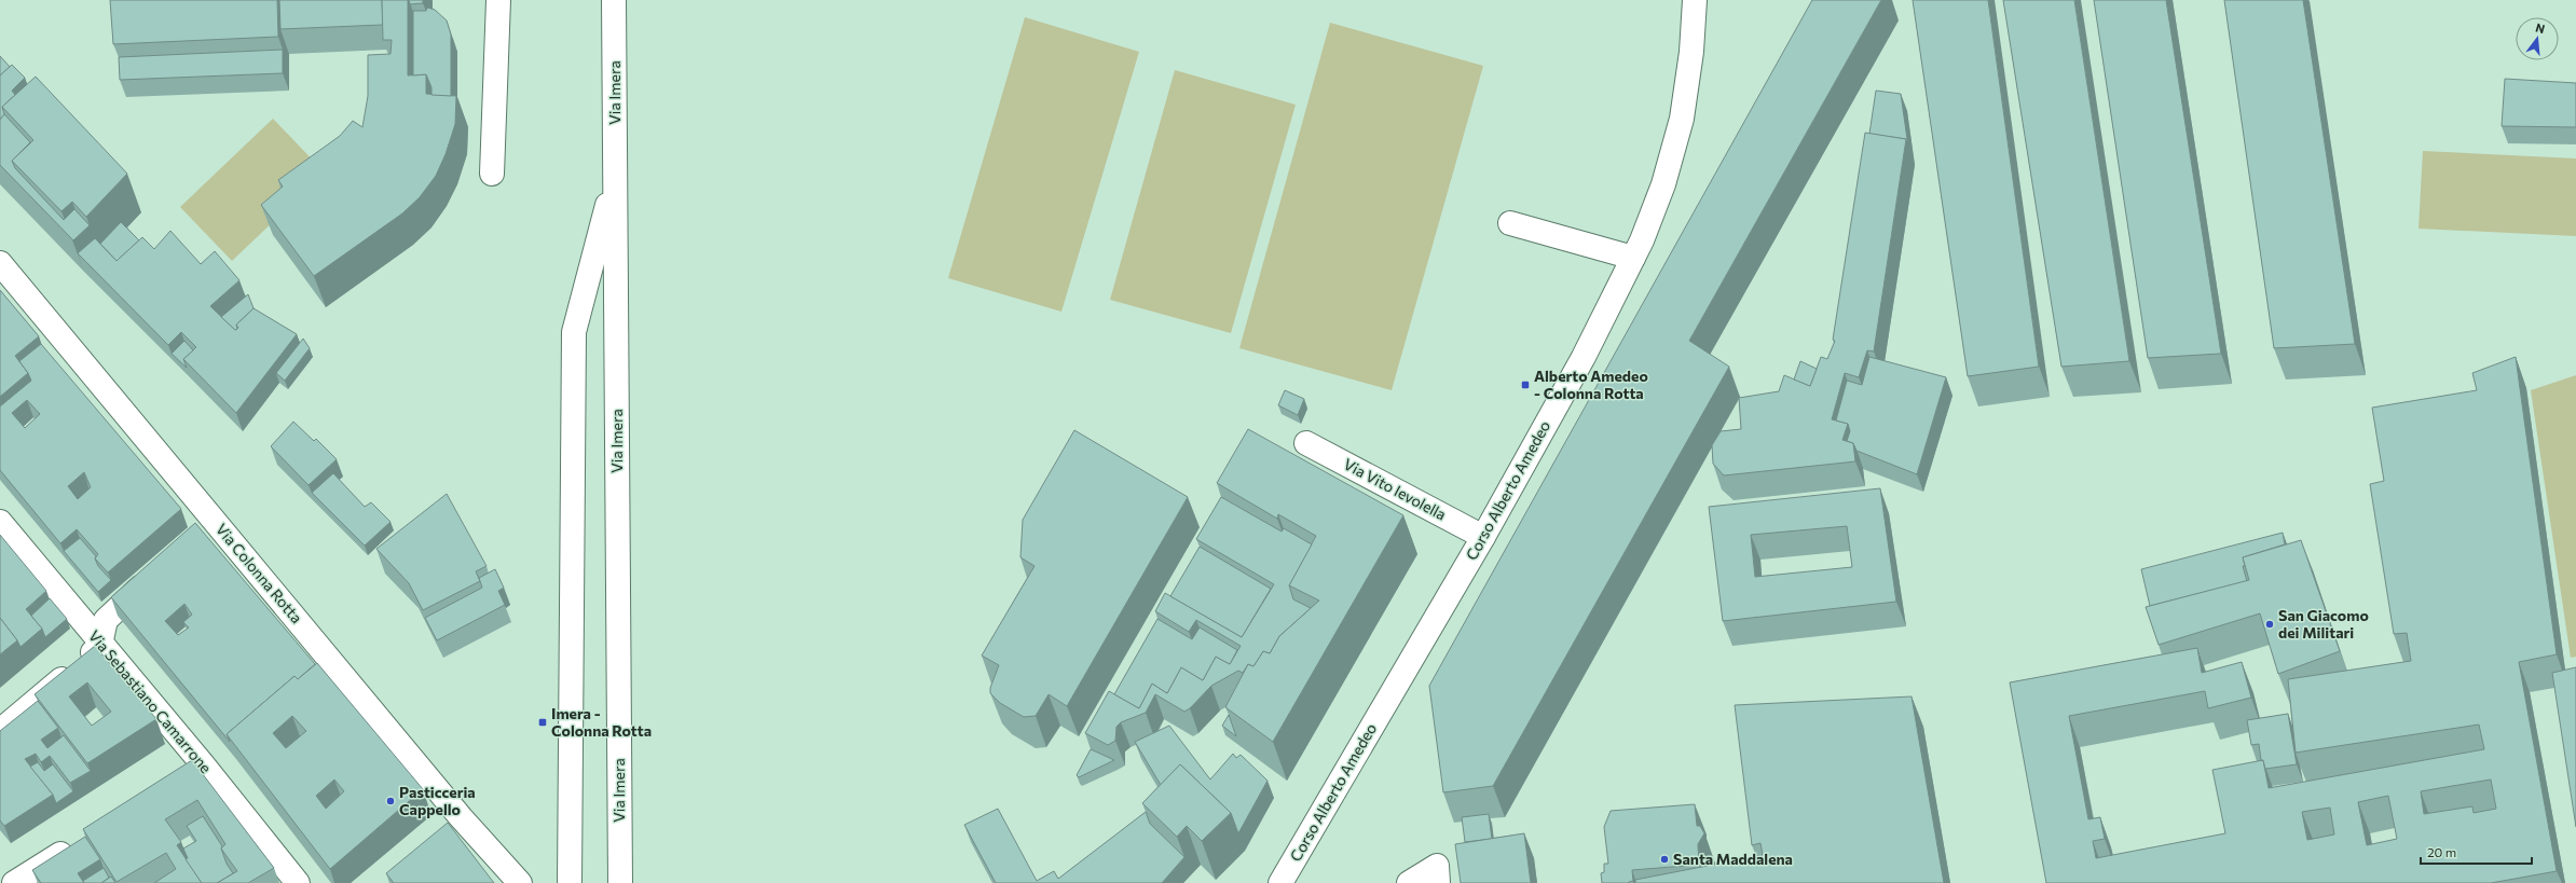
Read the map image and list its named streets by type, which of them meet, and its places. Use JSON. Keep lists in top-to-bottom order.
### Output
{
  "streets": {
    "street": [
      "Via Imera",
      "Via Vito Ievolella",
      "Corso Alberto Amedeo",
      "Via Colonna Rotta",
      "Via Sebastiano Camarrone"
    ]
  },
  "crossings": [
    ["Via Vito Ievolella", "Corso Alberto Amedeo"]
  ],
  "places": {
    "transit": ["Alberto Amedeo - Colonna Rotta", "Imera - Colonna Rotta"],
    "other": ["San Giacomo dei Militari", "Pasticceria Cappello", "Santa Maddalena"]
  },
  "scale_bar": "20 m",
  "north": "top"
}
